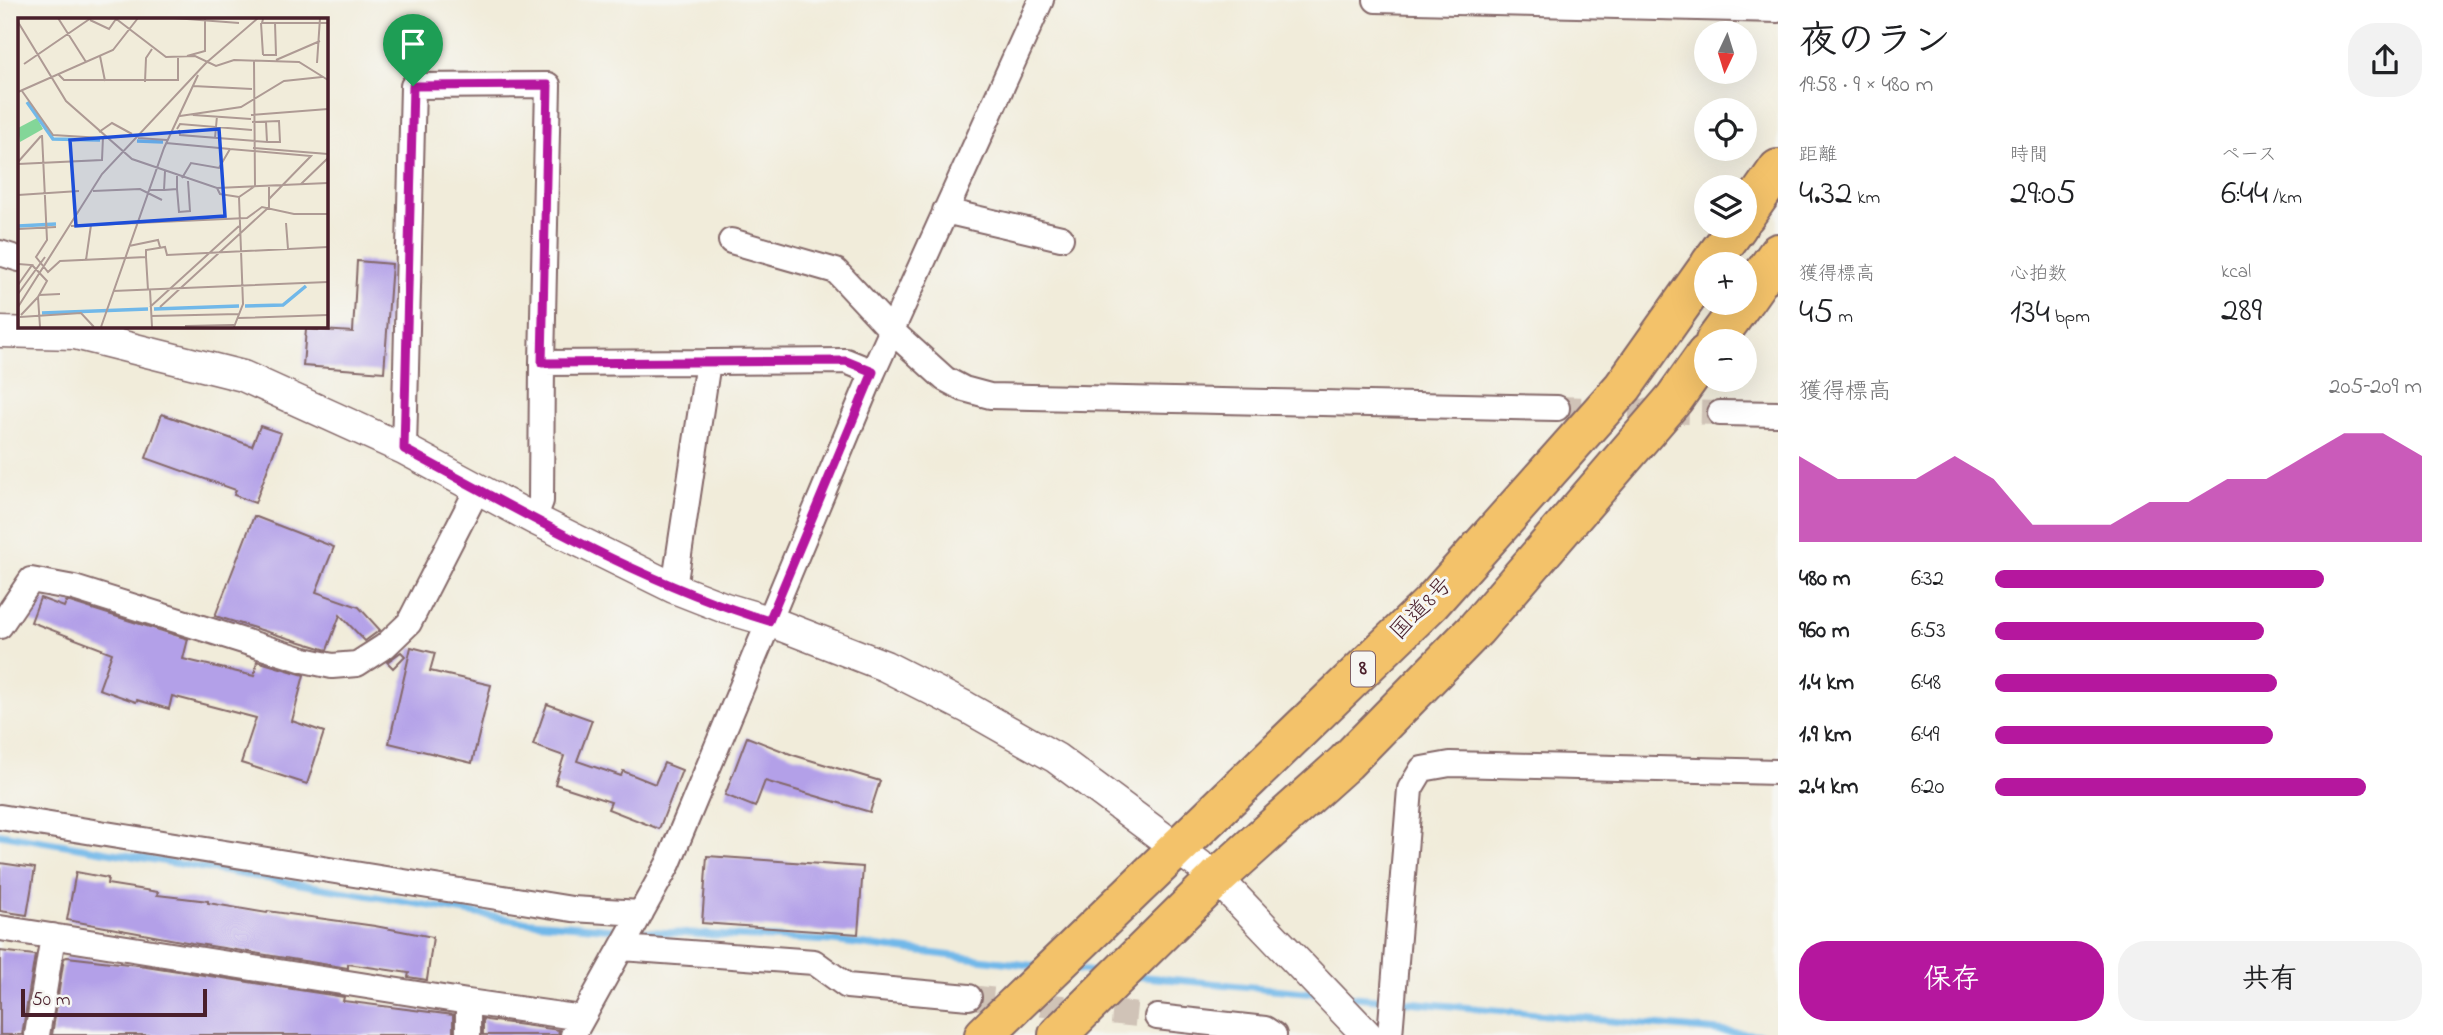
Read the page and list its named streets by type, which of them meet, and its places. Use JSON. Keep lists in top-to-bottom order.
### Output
{
  "streets": {
    "highway": ["国道8号", "8"]
  },
  "scale_bar": "50 m",
  "north": "bottom",
  "page": {
    "heading": ["夜のラン", "19:58 · 9 × 480 m"],
    "map_buttons": ["+", "−"],
    "stats": [
      ["距離", "4.32 km"],
      ["時間", "29:05"],
      ["ペース", "6:44 /km"],
      ["獲得標高", "45 m"],
      ["心拍数", "134 bpm"],
      ["kcal", "289"]
    ],
    "chart": ["獲得標高", "205–209 m"],
    "list": [
      {
        "name": "480 m",
        "note": "6:32"
      },
      {
        "name": "960 m",
        "note": "6:53"
      },
      {
        "name": "1.4 km",
        "note": "6:48"
      },
      {
        "name": "1.9 km",
        "note": "6:49"
      },
      {
        "name": "2.4 km",
        "note": "6:20"
      }
    ],
    "buttons": ["保存", "共有"],
    "scale": "50 m"
  }
}
